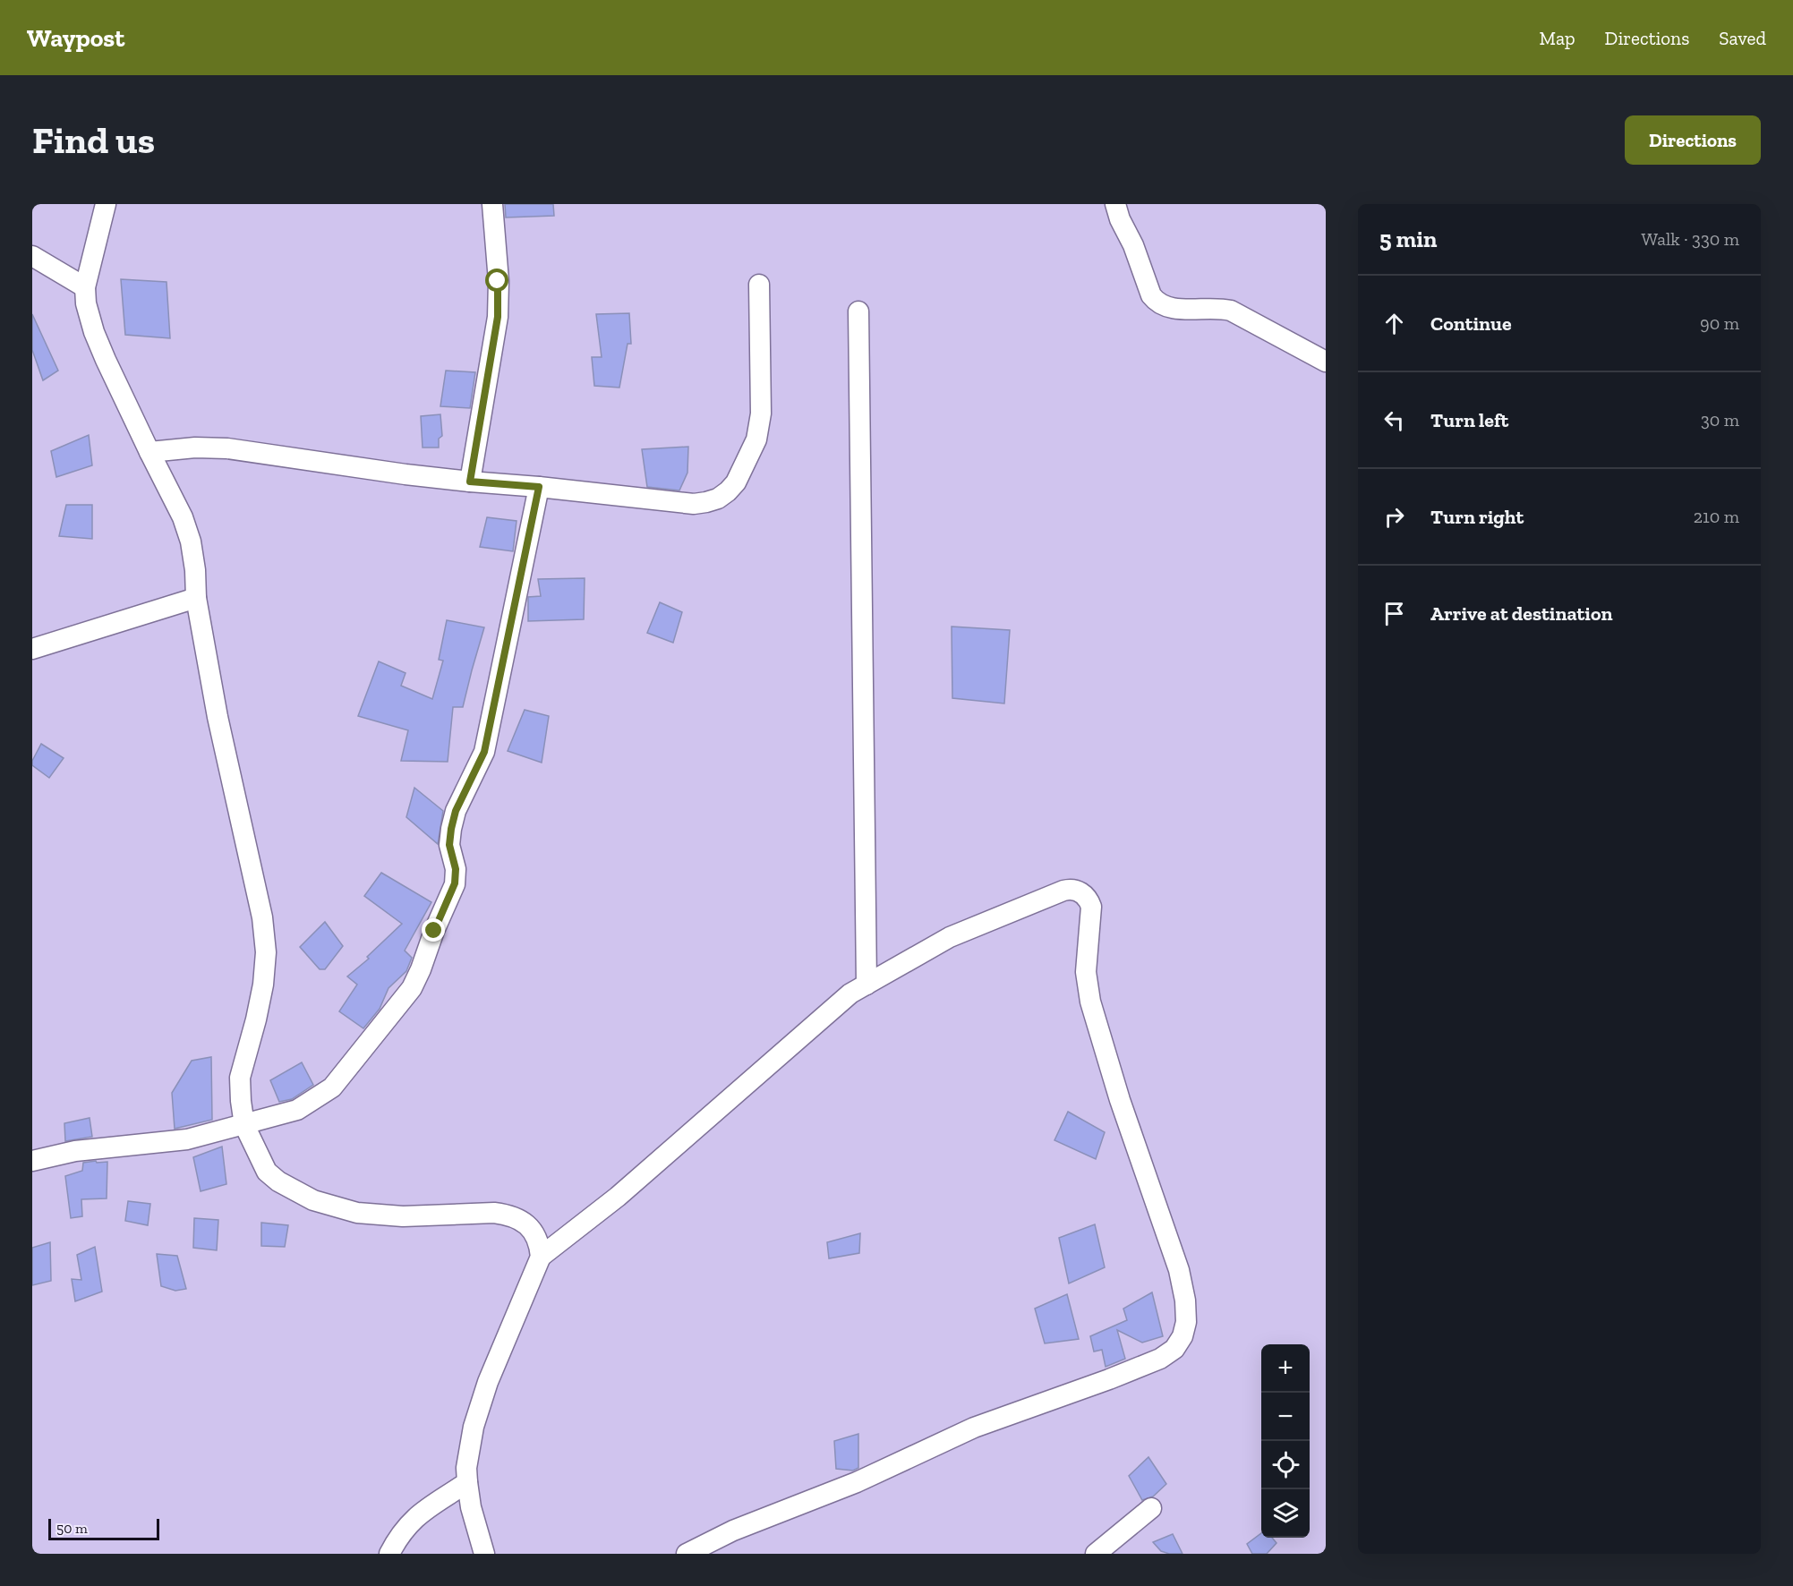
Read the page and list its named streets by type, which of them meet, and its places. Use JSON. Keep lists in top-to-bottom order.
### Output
{
  "scale_bar": "50 m",
  "page": {
    "header": "Waypost",
    "nav": ["Map", "Directions", "Saved"],
    "buttons": "Directions",
    "title": "Find us",
    "heading": ["5 min", "Walk · 330 m"],
    "list": [
      ["Continue", "90 m"],
      ["Turn left", "30 m"],
      ["Turn right", "210 m"],
      "Arrive at destination"
    ],
    "map_buttons": ["+", "−"],
    "scale": "50 m"
  }
}
